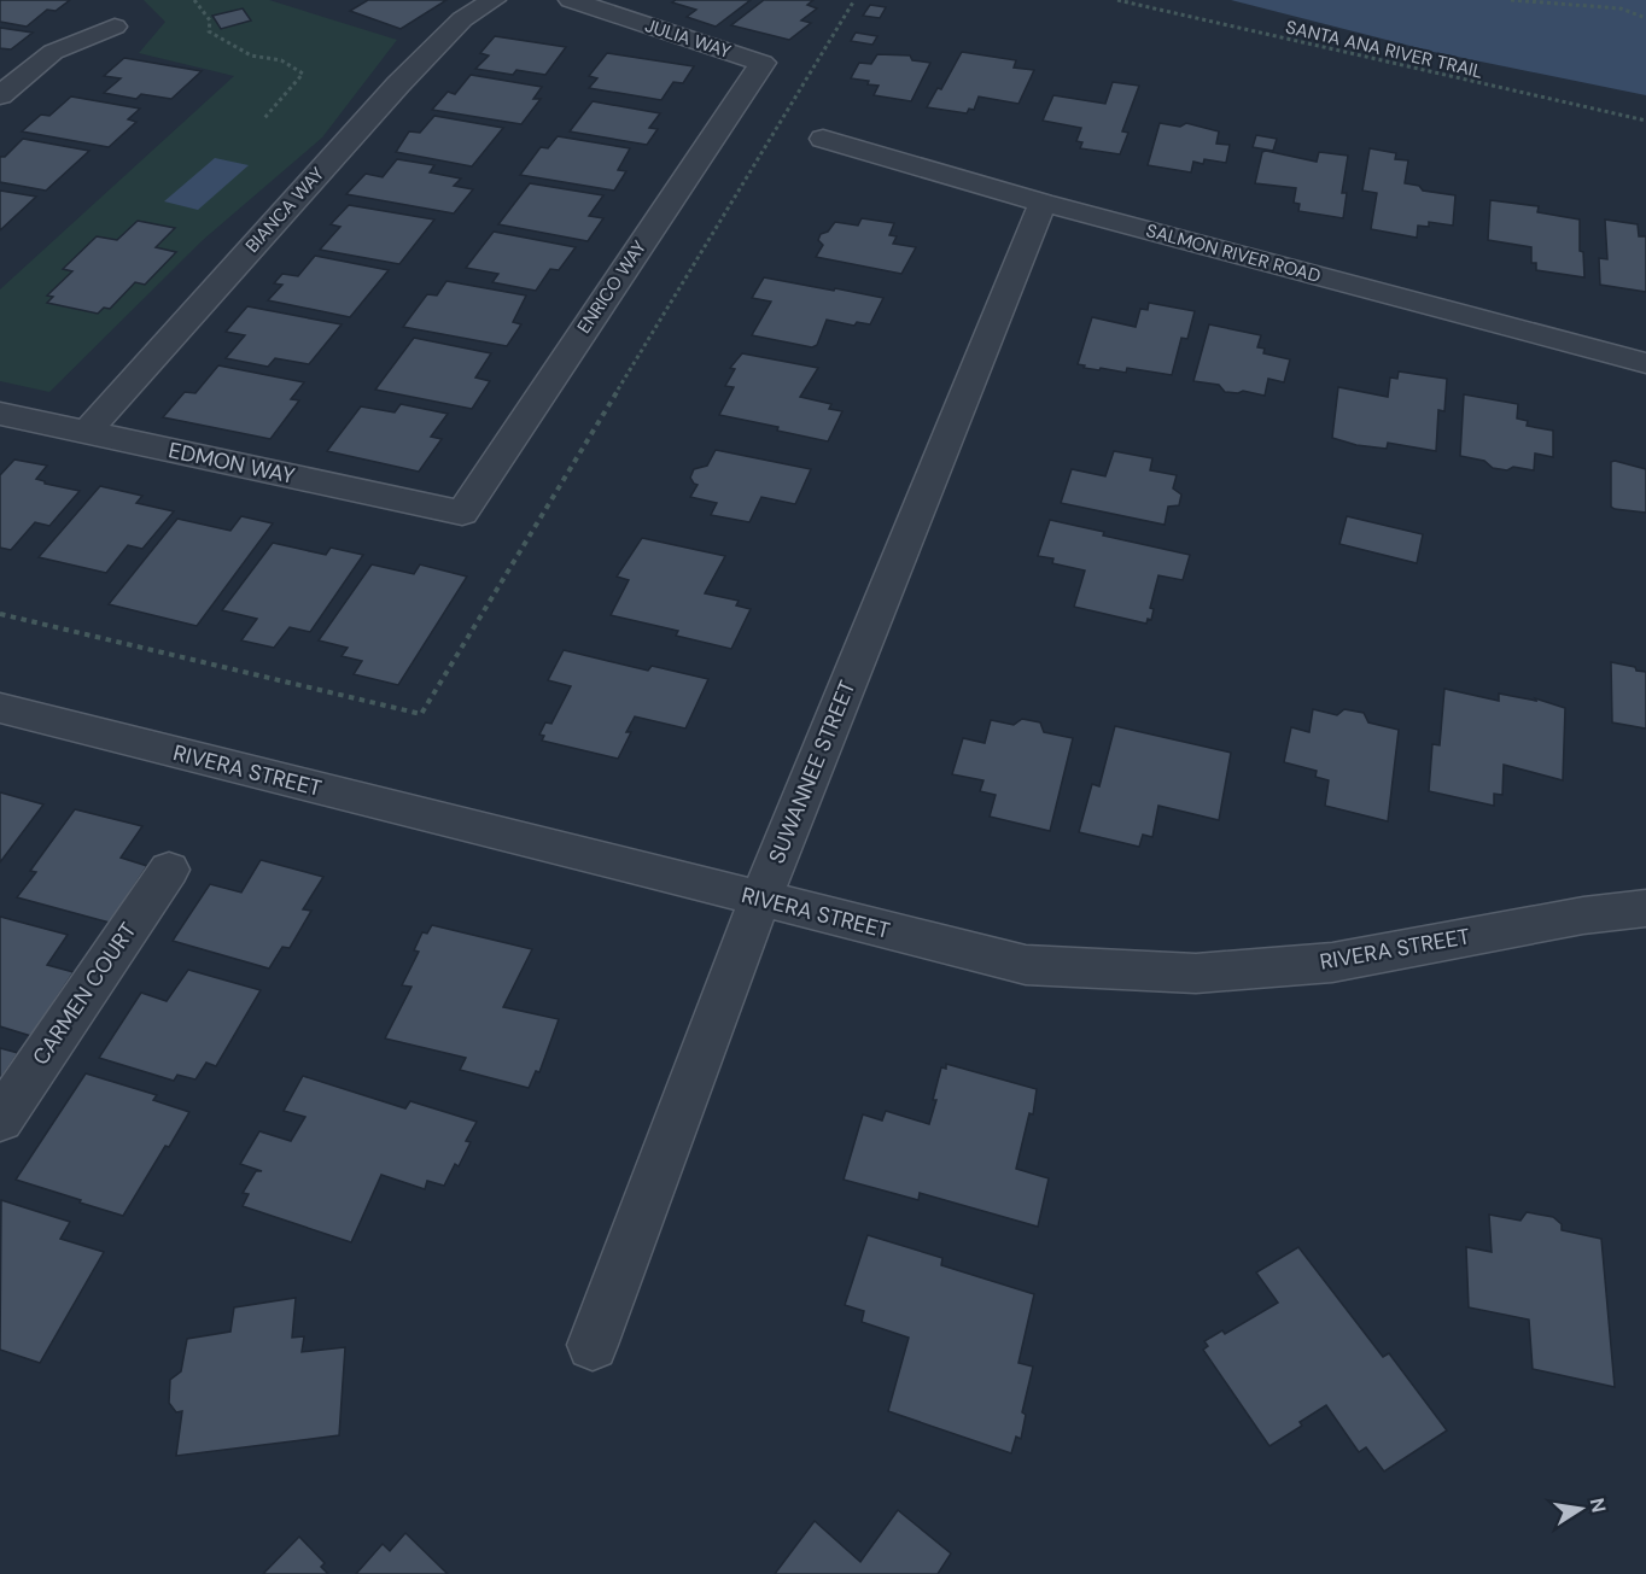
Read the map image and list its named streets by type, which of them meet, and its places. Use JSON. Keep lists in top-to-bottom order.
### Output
{
  "streets": {
    "street": [
      "JULIA WAY",
      "BIANCA WAY",
      "SALMON RIVER ROAD",
      "ENRICO WAY",
      "EDMON WAY",
      "RIVERA STREET",
      "SUWANNEE STREET",
      "CARMEN COURT"
    ],
    "path": ["SANTA ANA RIVER TRAIL"]
  },
  "crossings": [
    ["JULIA WAY", "ENRICO WAY"],
    ["BIANCA WAY", "EDMON WAY"],
    ["SALMON RIVER ROAD", "SUWANNEE STREET"],
    ["ENRICO WAY", "EDMON WAY"],
    ["RIVERA STREET", "SUWANNEE STREET"]
  ],
  "north": "right"
}
